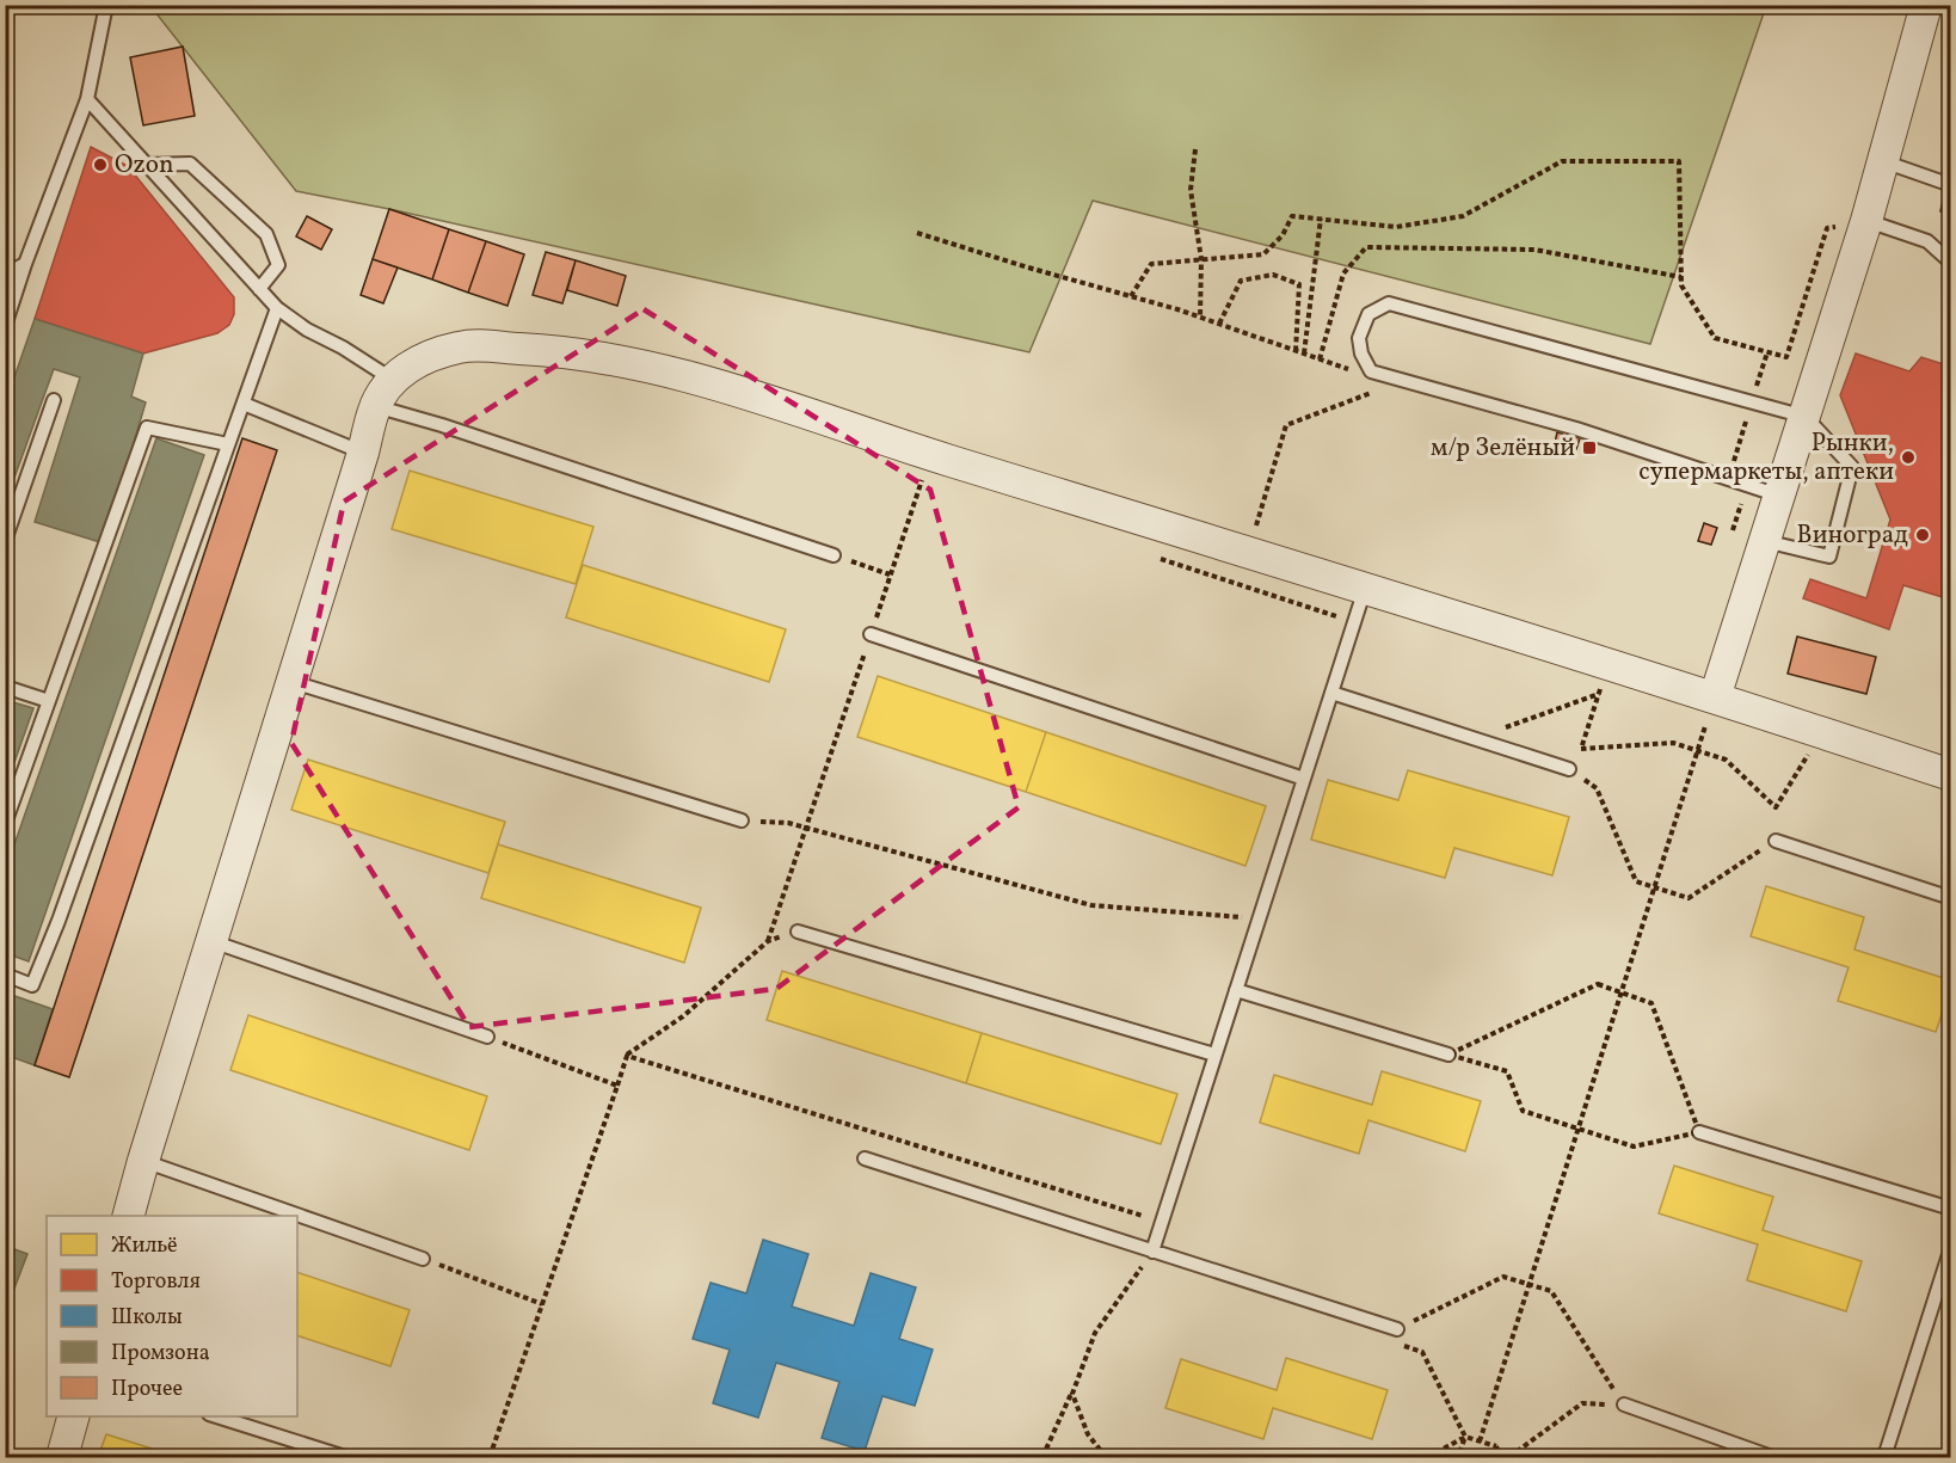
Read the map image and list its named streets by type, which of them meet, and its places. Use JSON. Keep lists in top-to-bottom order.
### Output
{
  "places": {
    "other": ["Ozon", "Рынки, супермаркеты, аптеки", "Виноград"],
    "transit": ["м/р Зелёный"]
  },
  "legend": [
    "Жильё",
    "Торговля",
    "Школы",
    "Промзона",
    "Прочее"
  ]
}
